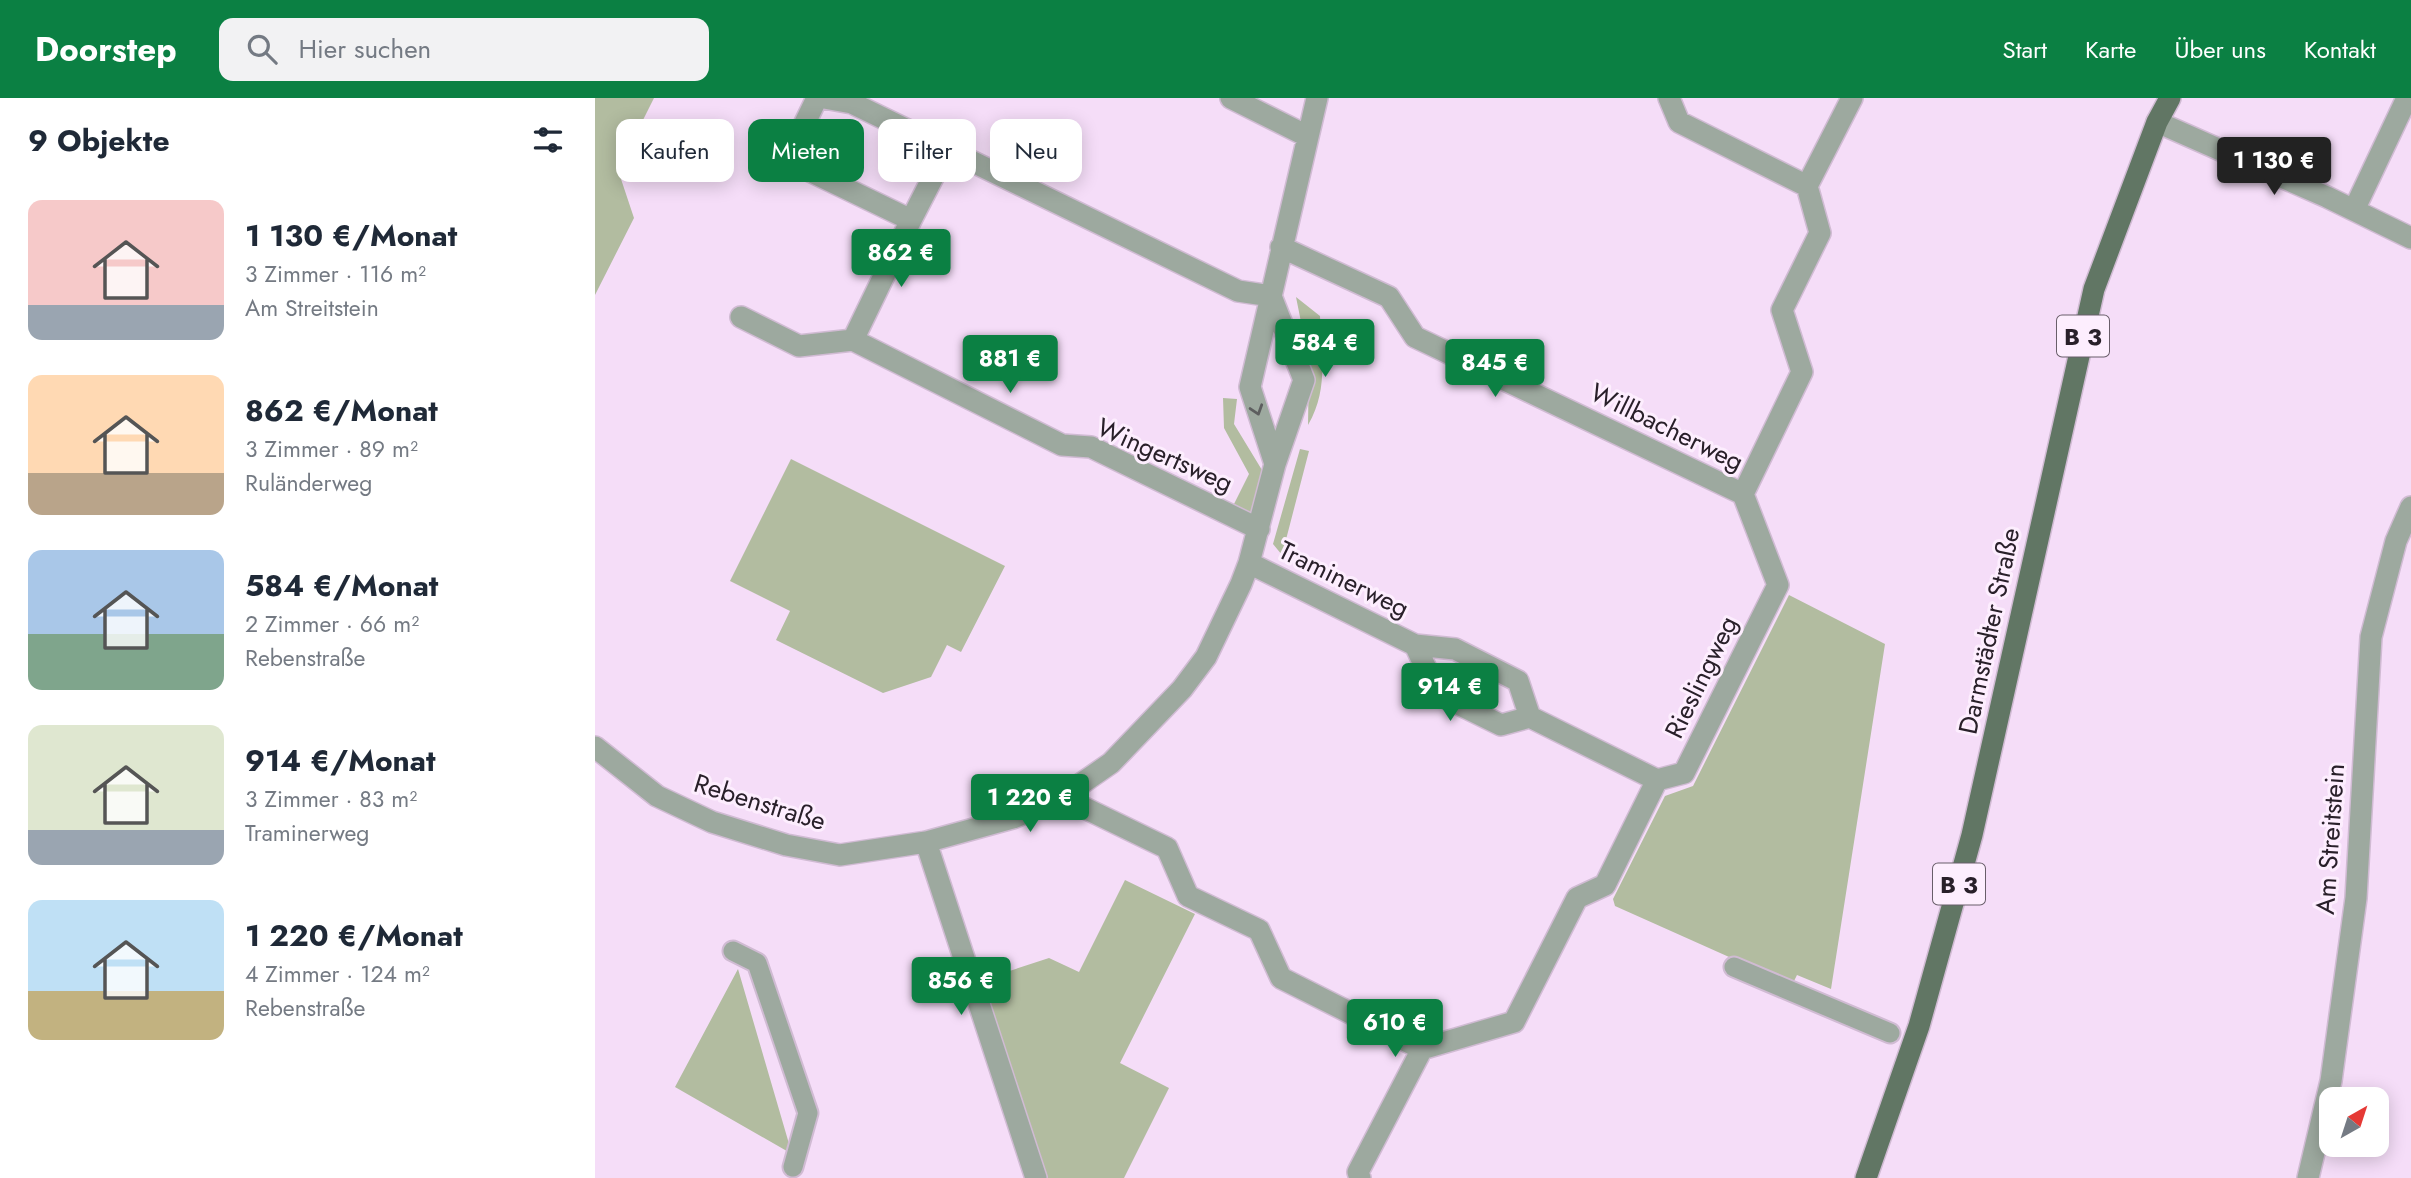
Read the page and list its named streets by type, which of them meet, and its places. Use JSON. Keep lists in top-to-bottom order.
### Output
{
  "streets": {
    "main road": ["B 3", "Darmstädter Straße"],
    "street": [
      "Willbacherweg",
      "Wingertsweg",
      "Traminerweg",
      "Rieslingweg",
      "Rebenstraße",
      "Am Streitstein"
    ]
  },
  "crossings": [
    ["Willbacherweg", "Rieslingweg"],
    ["Wingertsweg", "Rebenstraße"],
    ["Traminerweg", "Rebenstraße"]
  ],
  "north": "top right",
  "page": {
    "header": "Doorstep",
    "search": "Hier suchen",
    "nav": [
      "Start",
      "Karte",
      "Über uns",
      "Kontakt"
    ],
    "heading": "9 Objekte",
    "chip": [
      "Kaufen",
      "Mieten",
      "Filter",
      "Neu"
    ],
    "price": [
      "1 130 €",
      "862 €",
      "584 €",
      "881 €",
      "845 €",
      "914 €",
      "1 220 €",
      "856 €",
      "610 €"
    ],
    "list": [
      {
        "name": "1 130 €/Monat",
        "note": "3 Zimmer · 116 m² · Am Streitstein"
      },
      {
        "name": "862 €/Monat",
        "note": "3 Zimmer · 89 m² · Ruländerweg"
      },
      {
        "name": "584 €/Monat",
        "note": "2 Zimmer · 66 m² · Rebenstraße"
      },
      {
        "name": "914 €/Monat",
        "note": "3 Zimmer · 83 m² · Traminerweg"
      },
      {
        "name": "1 220 €/Monat",
        "note": "4 Zimmer · 124 m² · Rebenstraße"
      }
    ]
  }
}
